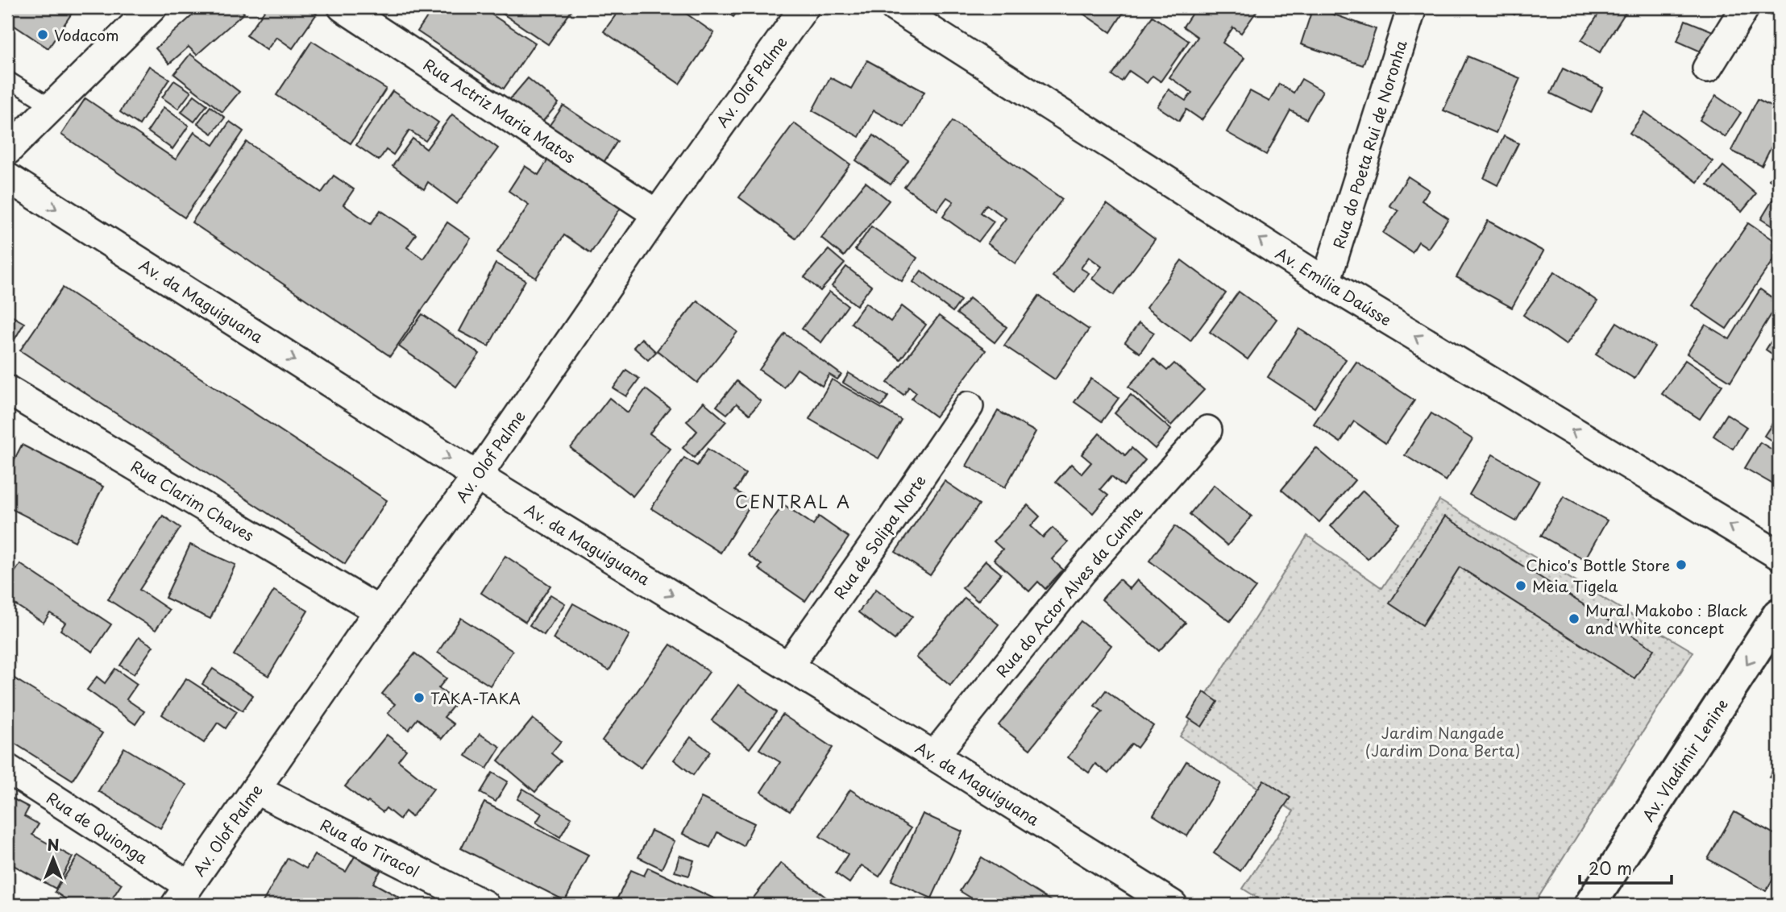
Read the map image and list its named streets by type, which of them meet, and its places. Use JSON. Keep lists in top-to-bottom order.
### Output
{
  "streets": {
    "main road": ["Av. Vladimir Lenine"],
    "street": [
      "Av. Olof Palme",
      "Rua Actriz Maria Matos",
      "Rua do Poeta Rui de Noronha",
      "Av. Emília Daússe",
      "Av. da Maguiguana",
      "Rua Clarim Chaves",
      "Rua de Solipa Norte",
      "Rua do Actor Alves da Cunha",
      "Rua de Quionga",
      "Rua do Tiracol"
    ]
  },
  "crossings": [
    ["Av. Olof Palme", "Rua Actriz Maria Matos"],
    ["Av. Olof Palme", "Av. da Maguiguana"],
    ["Av. Olof Palme", "Rua Clarim Chaves"],
    ["Av. Olof Palme", "Rua de Quionga"],
    ["Av. Olof Palme", "Rua do Tiracol"],
    ["Rua do Poeta Rui de Noronha", "Av. Emília Daússe"],
    ["Av. da Maguiguana", "Rua de Solipa Norte"],
    ["Av. da Maguiguana", "Rua do Actor Alves da Cunha"]
  ],
  "one_way": ["Av. Emília Daússe", "Av. da Maguiguana", "Av. Vladimir Lenine"],
  "districts": ["CENTRAL A"],
  "parks": ["Jardim Nangade (Jardim Dona Berta)"],
  "places": [
    "Vodacom",
    "Chico's Bottle Store",
    "Meia Tigela",
    "Mural Makobo : Black and White concept",
    "TAKA-TAKA"
  ],
  "scale_bar": "20 m",
  "north": "top"
}
